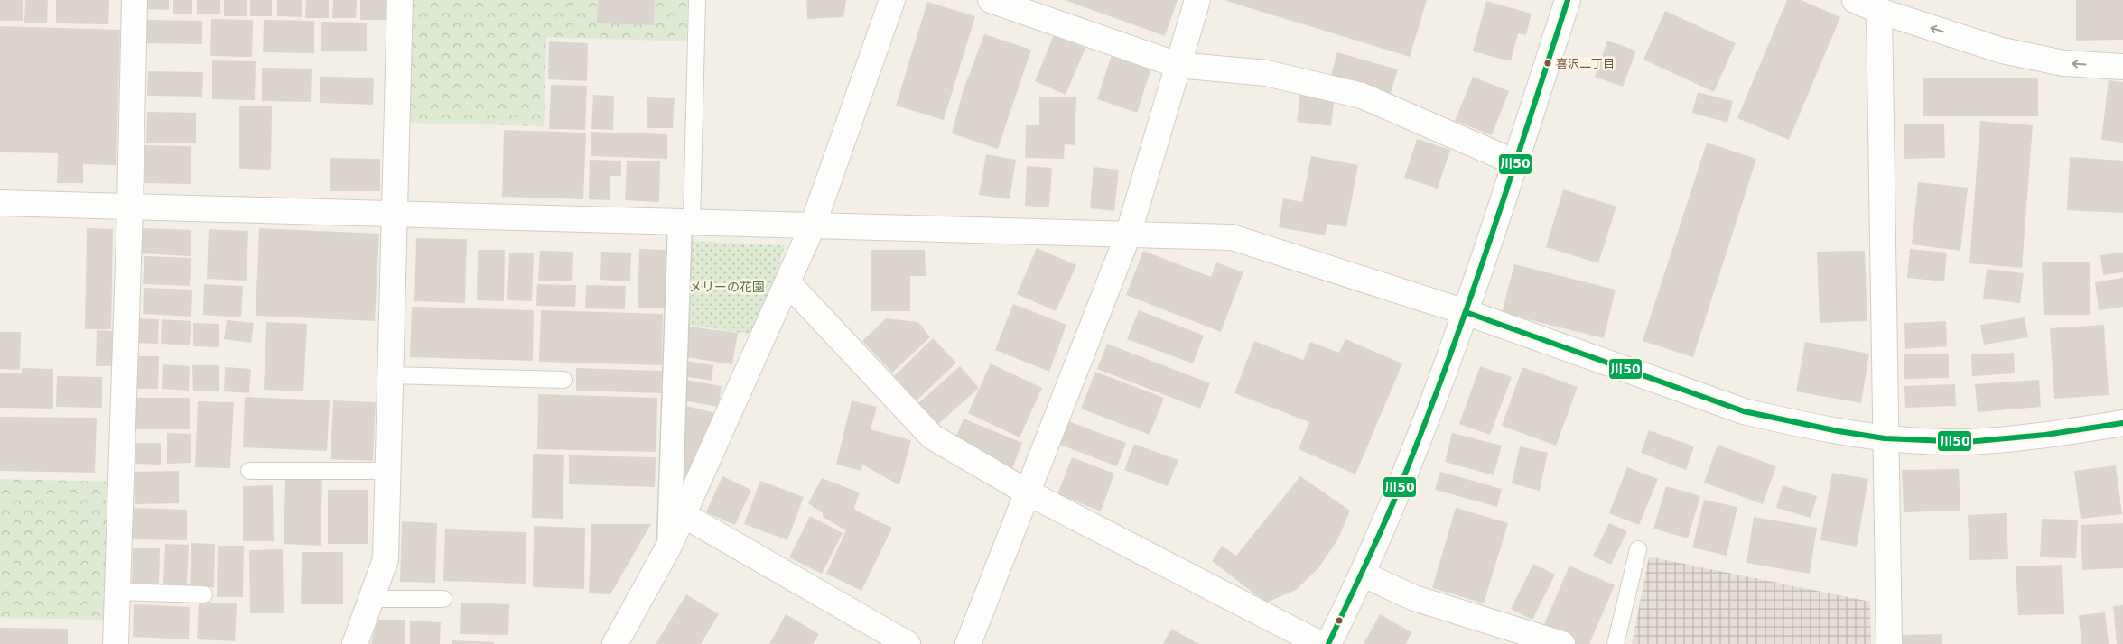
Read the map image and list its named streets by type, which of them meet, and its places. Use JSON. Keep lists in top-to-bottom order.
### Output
{
  "parks": ["メリーの花園"],
  "places": ["喜沢二丁目"],
  "lines": ["transit line 川50"]
}
